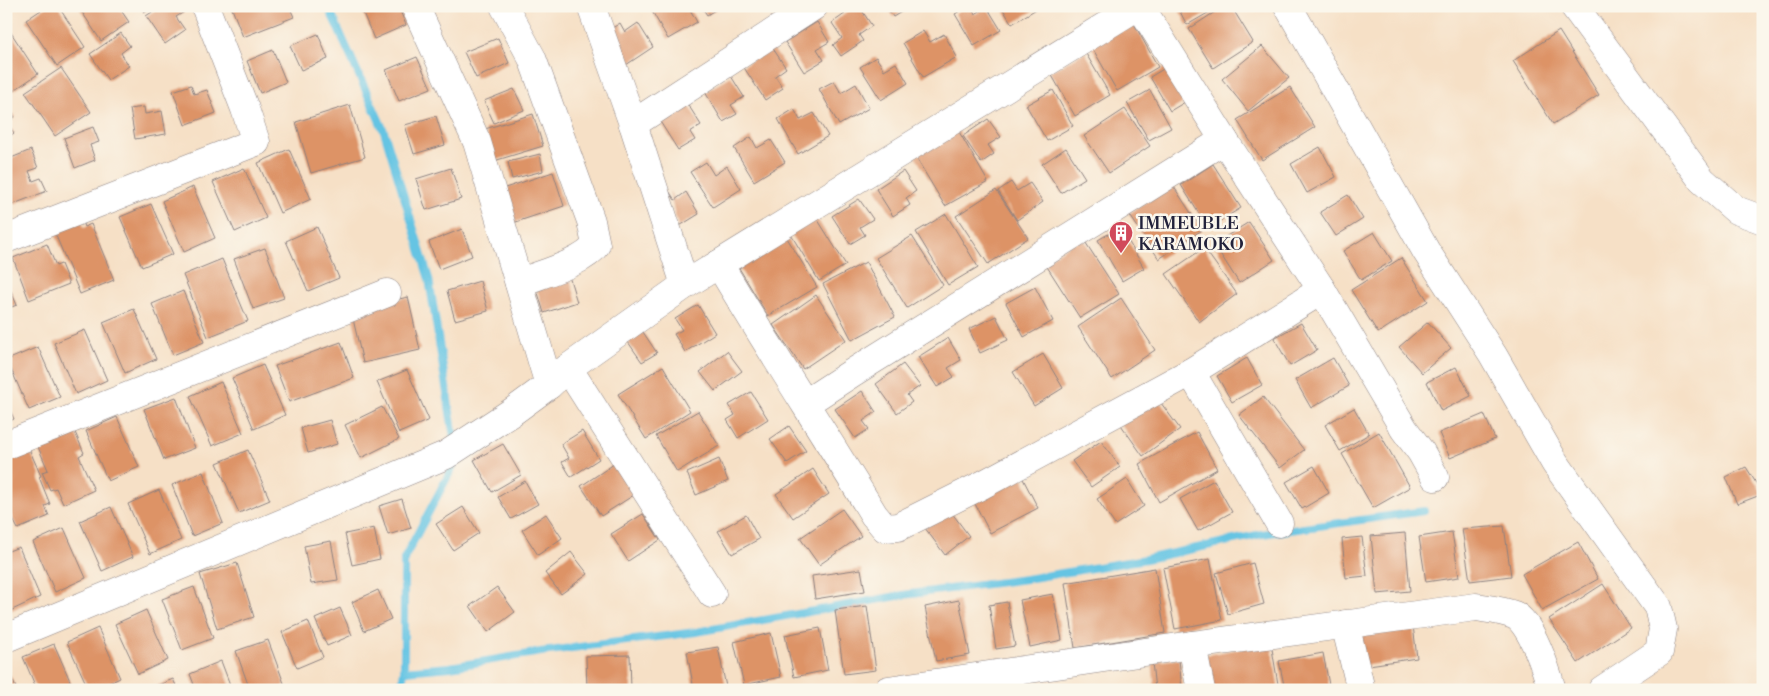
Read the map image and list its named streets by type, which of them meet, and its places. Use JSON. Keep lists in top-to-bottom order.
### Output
{
  "places": {
    "building": ["IMMEUBLE KARAMOKO"]
  }
}
